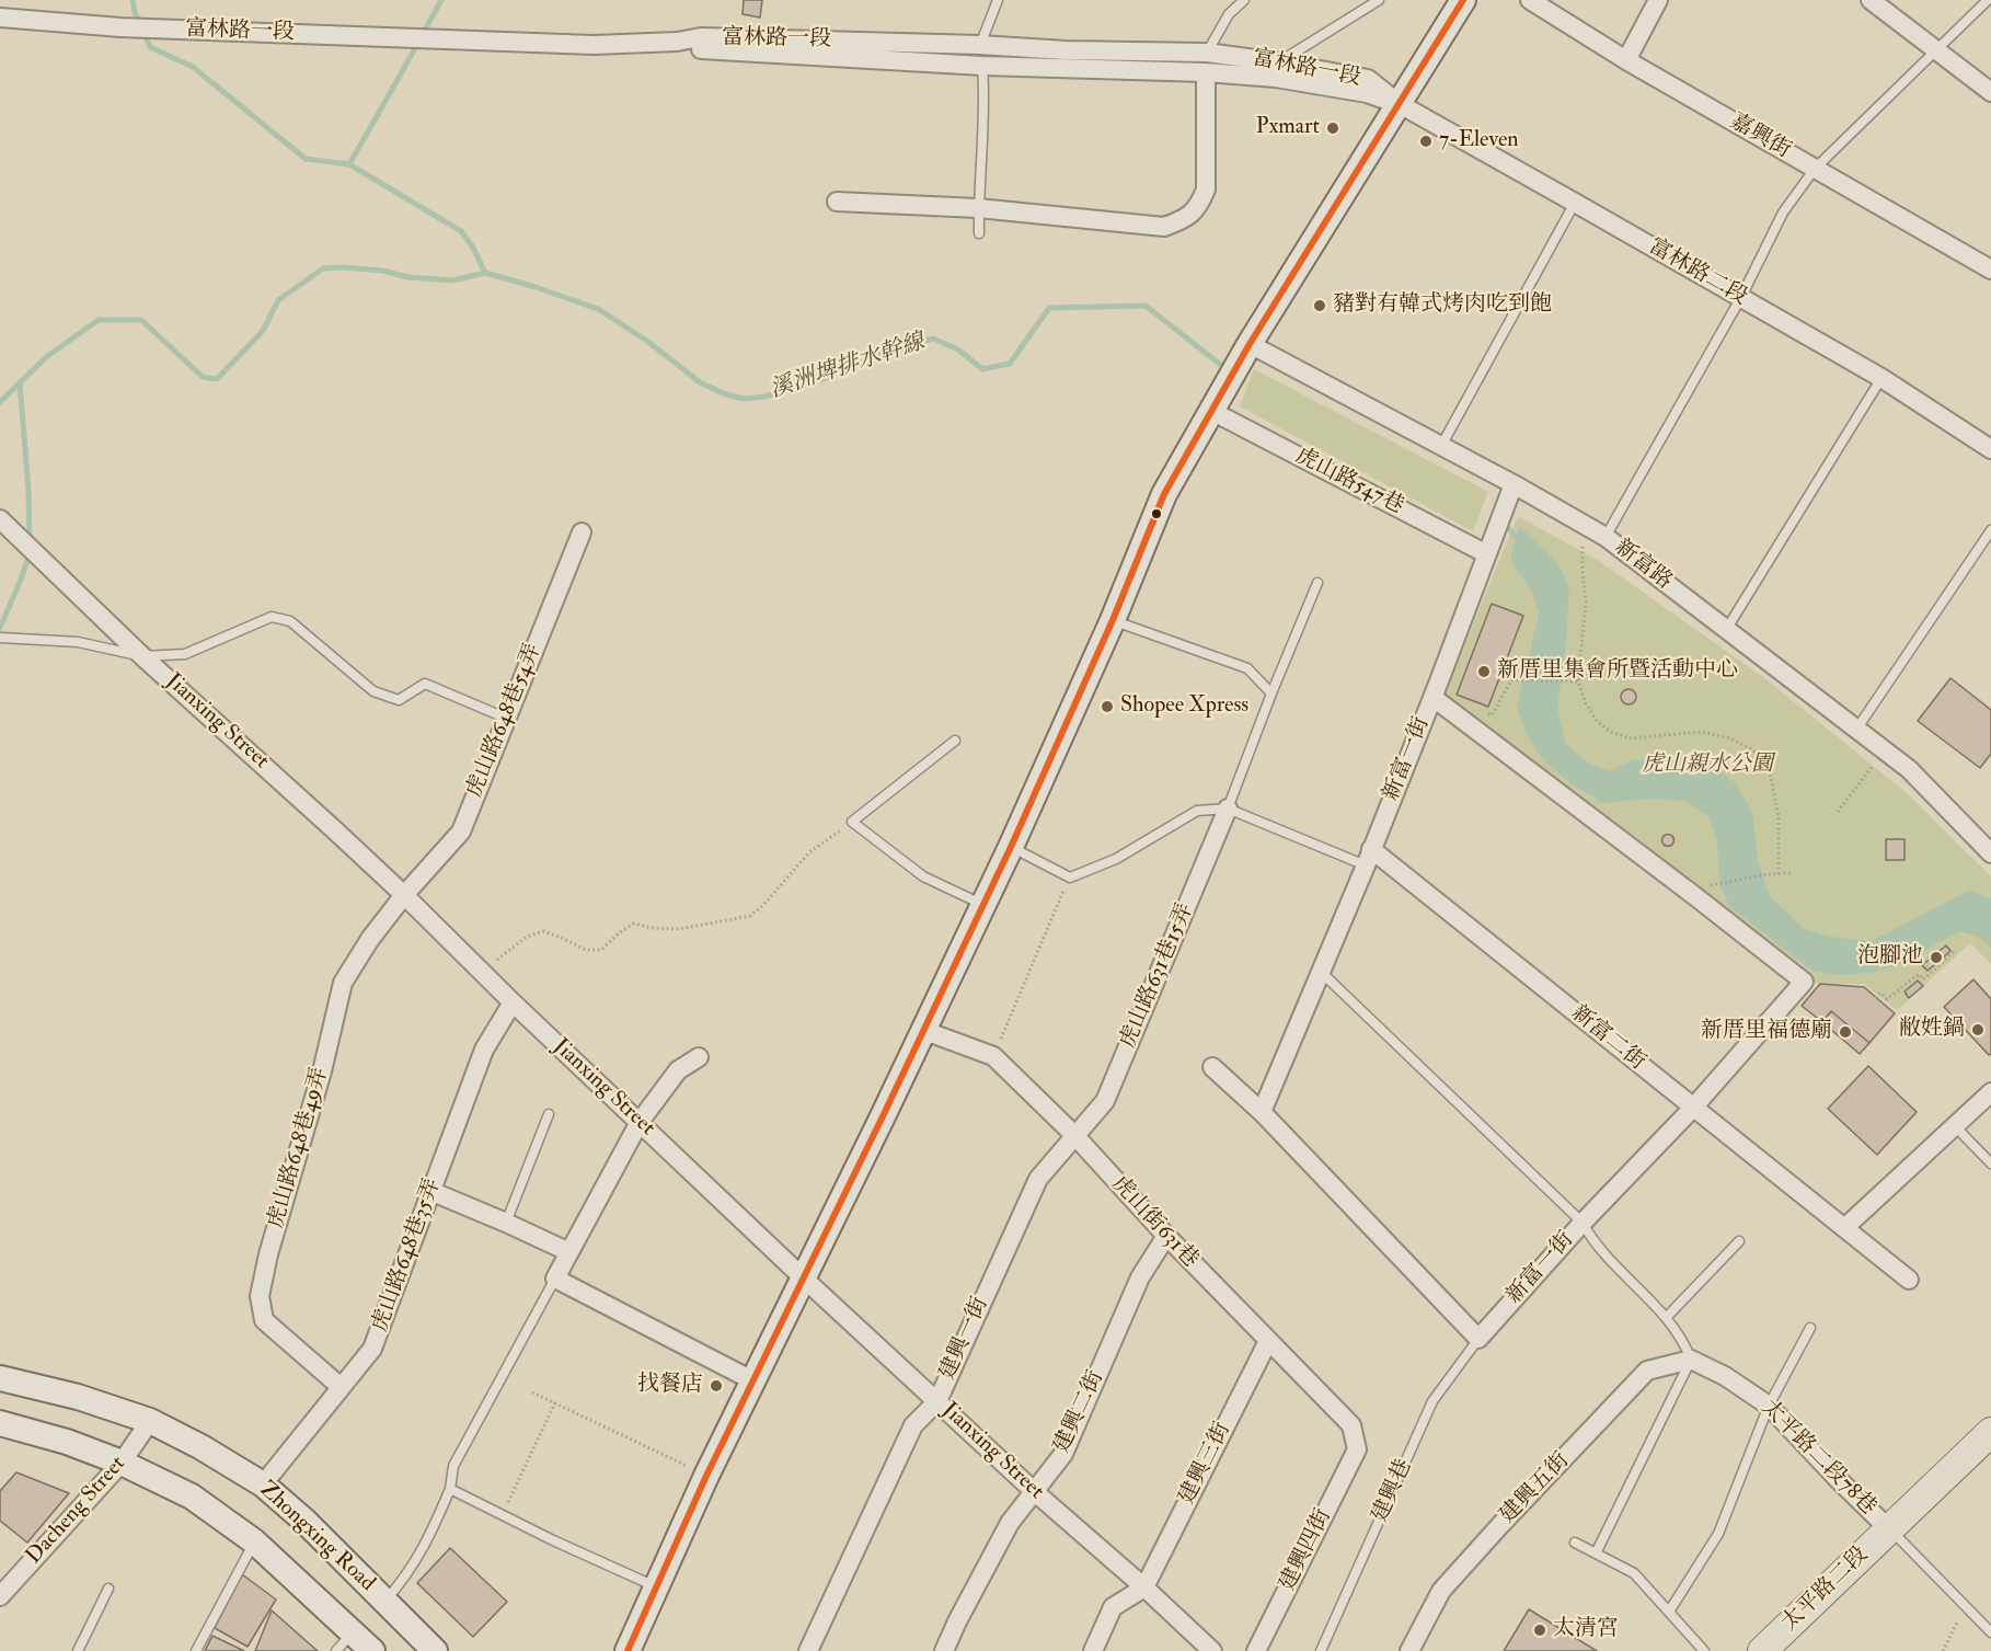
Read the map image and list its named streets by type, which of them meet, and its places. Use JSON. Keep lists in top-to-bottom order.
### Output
{
  "streets": {
    "main road": ["太平路二段"],
    "street": [
      "富林路一段",
      "嘉興街",
      "富林路二段",
      "虎山路547巷",
      "新富路",
      "虎山路648巷54弄",
      "Jianxing Street",
      "新富一街",
      "虎山路631巷15弄",
      "新富二街",
      "虎山路648巷49弄",
      "虎山街631巷",
      "虎山路648巷35弄",
      "建興一街",
      "建興二街",
      "太平路二段78巷",
      "建興三街",
      "建興五街",
      "Dacheng Street",
      "Zhongxing Road",
      "建興四街"
    ],
    "lane": ["建興巷"]
  },
  "crossings": [
    ["富林路一段", "富林路二段"],
    ["虎山路547巷", "新富一街"],
    ["新富路", "新富一街"],
    ["虎山路648巷54弄", "Jianxing Street"],
    ["虎山路648巷54弄", "虎山路648巷49弄"],
    ["Jianxing Street", "虎山路648巷49弄"],
    ["Jianxing Street", "虎山路648巷35弄"],
    ["Jianxing Street", "建興一街"],
    ["Jianxing Street", "建興二街"],
    ["Jianxing Street", "建興三街"],
    ["新富一街", "新富二街"],
    ["新富一街", "建興巷"],
    ["虎山路631巷15弄", "虎山街631巷"],
    ["虎山路631巷15弄", "建興一街"],
    ["虎山路648巷49弄", "虎山路648巷35弄"],
    ["虎山街631巷", "建興一街"],
    ["虎山街631巷", "建興二街"],
    ["虎山街631巷", "建興三街"],
    ["虎山街631巷", "建興四街"],
    ["虎山路648巷35弄", "Zhongxing Road"],
    ["太平路二段78巷", "建興五街"],
    ["太平路二段78巷", "太平路二段"],
    ["Dacheng Street", "Zhongxing Road"]
  ],
  "water": ["溪洲埤排水幹線"],
  "parks": ["虎山親水公園"],
  "places": [
    "Pxmart",
    "7-Eleven",
    "豬對有韓式烤肉吃到飽",
    "新厝里集會所暨活動中心",
    "Shopee Xpress",
    "泡腳池",
    "敝姓鍋",
    "新厝里福德廟",
    "找餐店",
    "太清宮"
  ]
}
